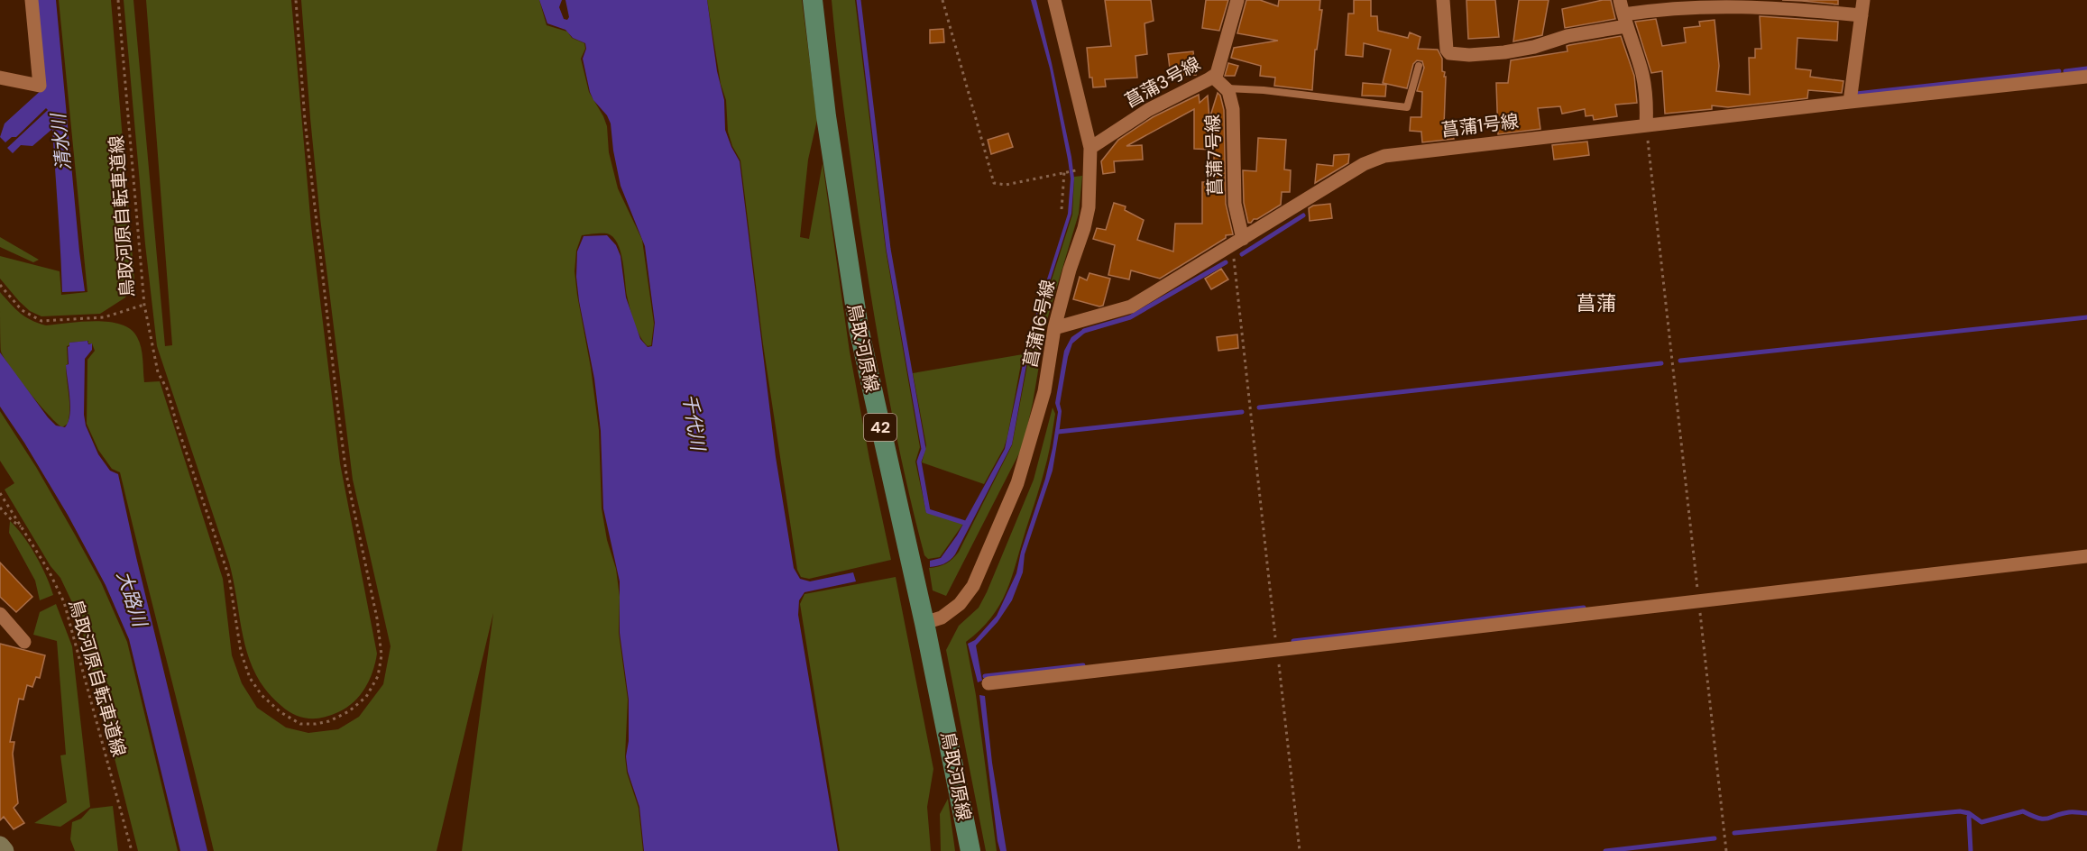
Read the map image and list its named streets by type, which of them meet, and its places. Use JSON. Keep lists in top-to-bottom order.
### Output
{
  "streets": {
    "main road": ["鳥取河原線", "42"],
    "street": [
      "菖蒲3号線",
      "菖蒲1号線",
      "菖蒲7号線",
      "菖蒲16号線"
    ],
    "path": ["鳥取河原自転車道線"]
  },
  "crossings": [
    ["菖蒲3号線", "菖蒲7号線"],
    ["菖蒲3号線", "菖蒲16号線"],
    ["菖蒲1号線", "菖蒲7号線"],
    ["菖蒲1号線", "菖蒲16号線"],
    ["菖蒲16号線", "鳥取河原線"]
  ],
  "districts": ["菖蒲"],
  "water": ["清水川", "千代川", "大路川"]
}
